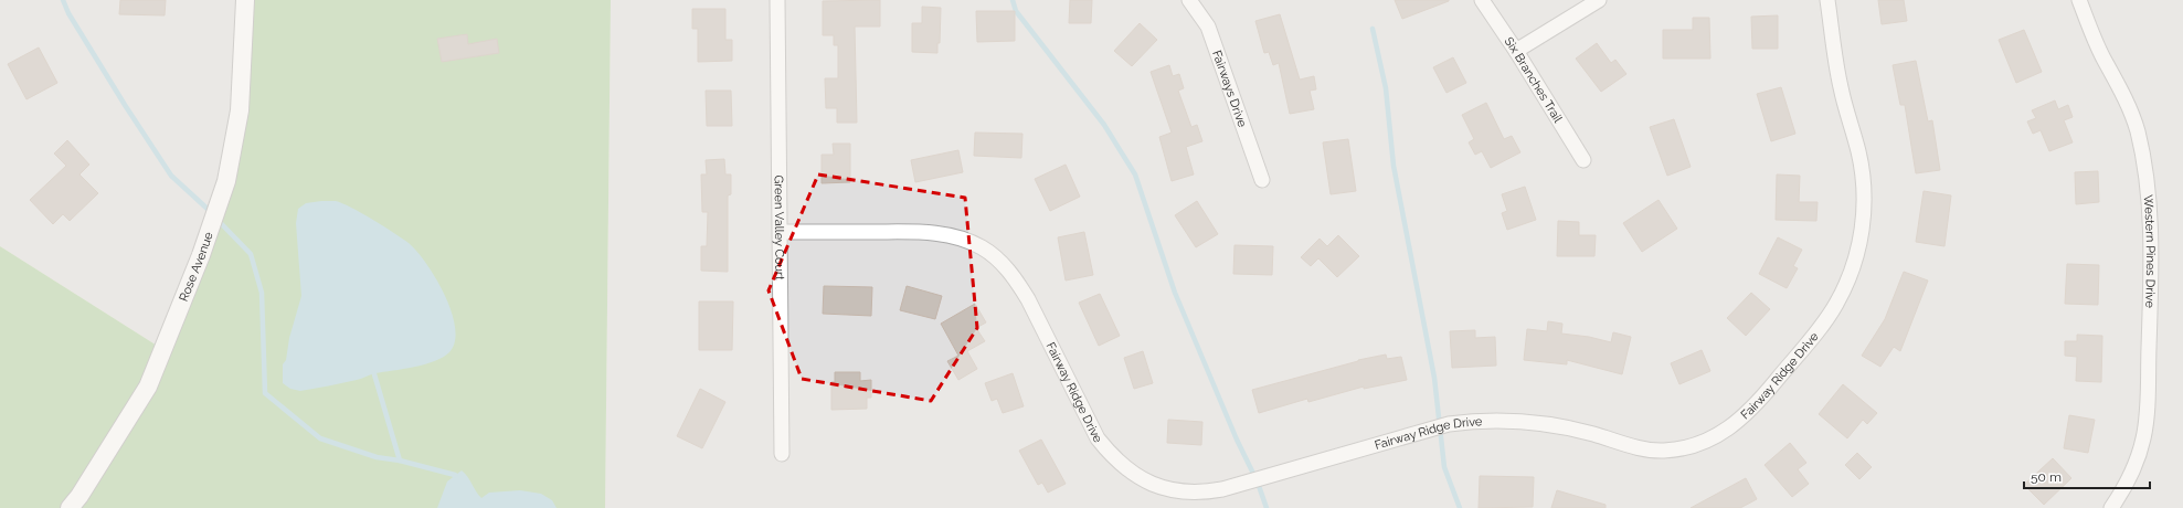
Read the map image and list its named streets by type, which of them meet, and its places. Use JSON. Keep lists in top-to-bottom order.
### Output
{
  "streets": {
    "street": [
      "Six Branches Trail",
      "Fairways Drive",
      "Green Valley Court",
      "Western Pines Drive",
      "Rose Avenue",
      "Fairway Ridge Drive"
    ]
  },
  "crossings": [
    ["Green Valley Court", "Fairway Ridge Drive"]
  ],
  "scale_bar": "50 m"
}
